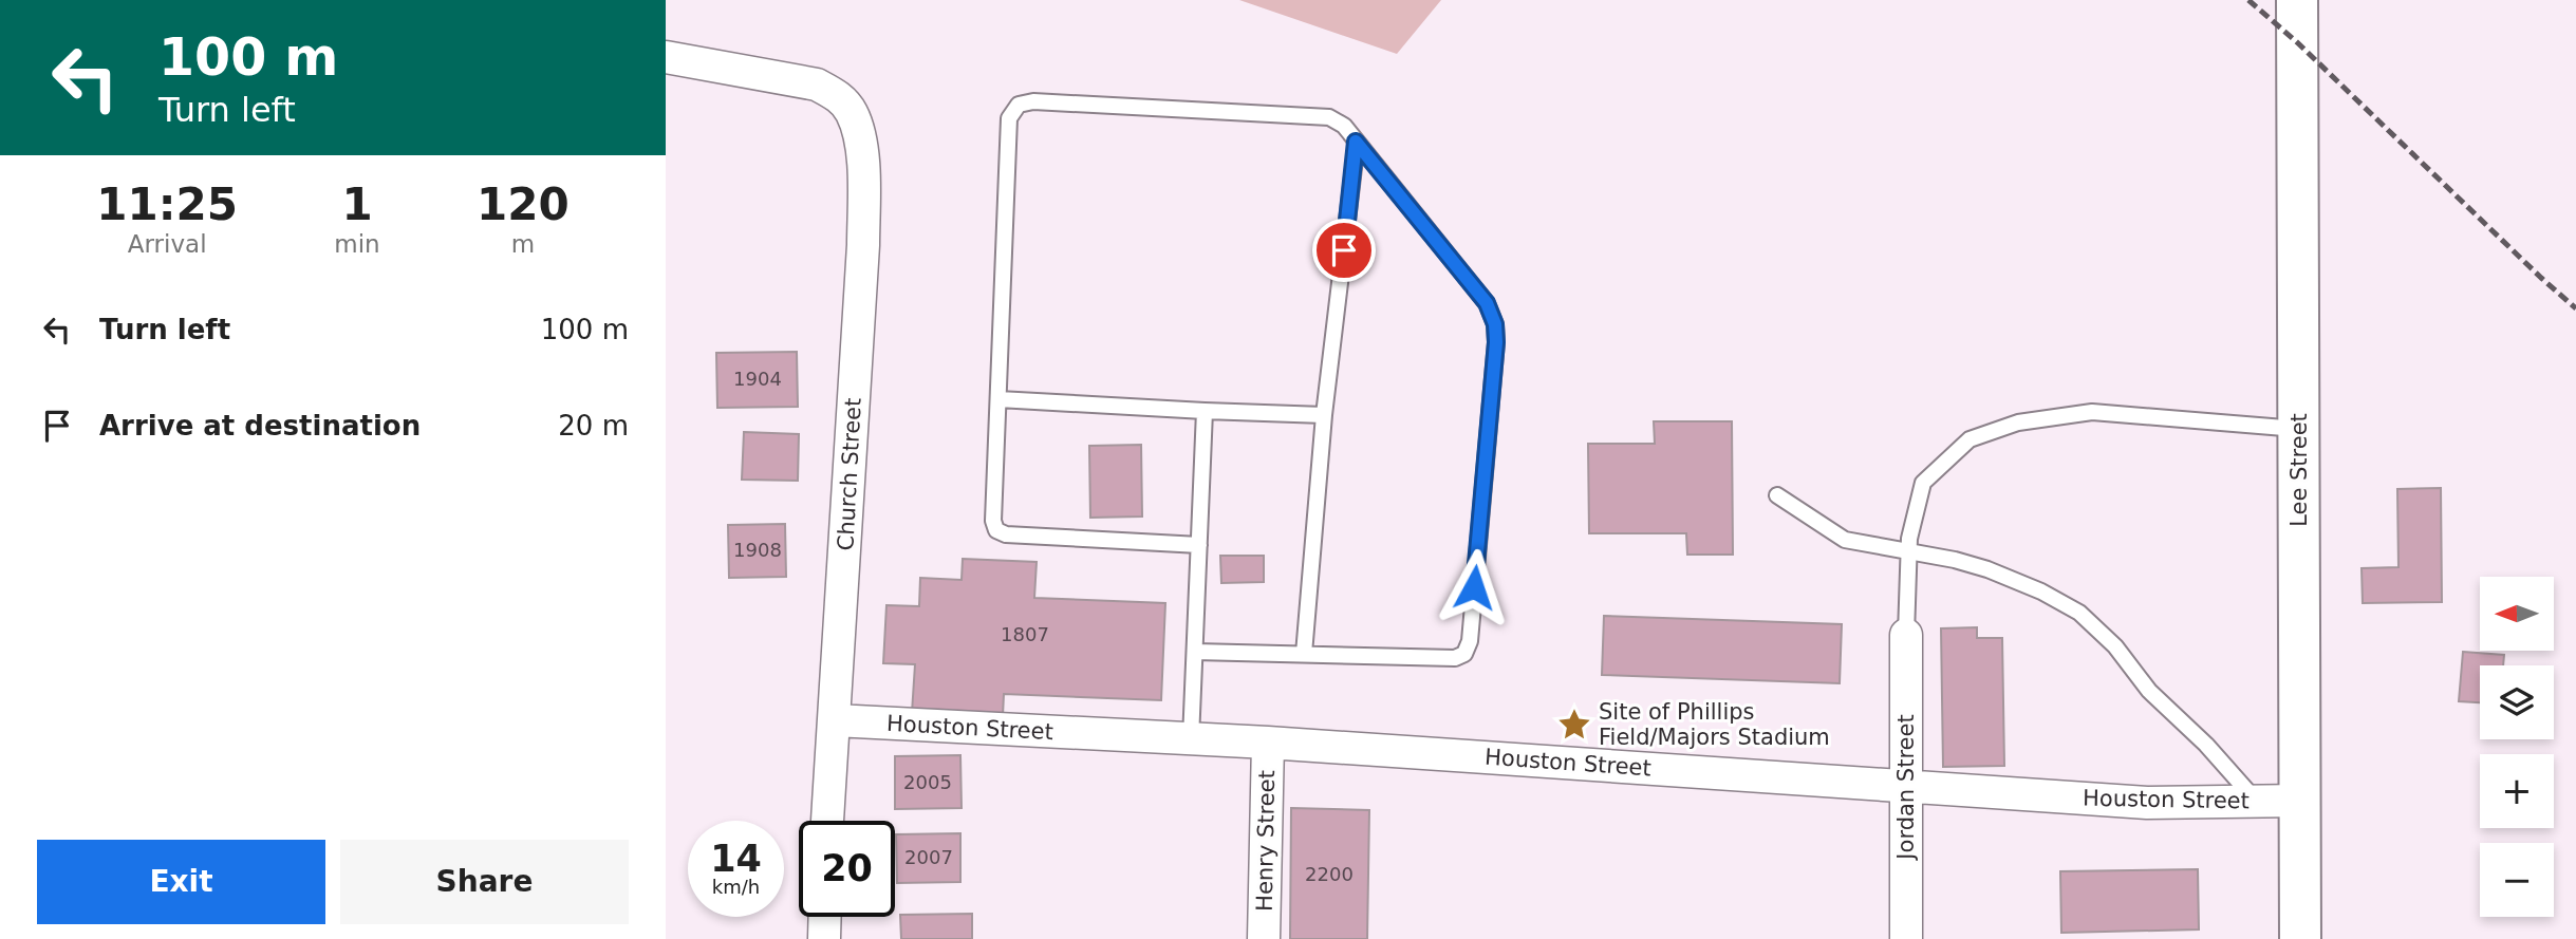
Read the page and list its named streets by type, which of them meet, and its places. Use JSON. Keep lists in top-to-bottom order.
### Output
{
  "streets": {
    "main road": ["Lee Street"],
    "street": [
      "Church Street",
      "Houston Street",
      "Jordan Street",
      "Henry Street"
    ]
  },
  "crossings": [
    ["Lee Street", "Houston Street"],
    ["Church Street", "Houston Street"],
    ["Houston Street", "Jordan Street"],
    ["Houston Street", "Henry Street"]
  ],
  "places": {
    "place": ["Site of Phillips Field/Majors Stadium"]
  },
  "house_numbers": [
    "1904",
    "1908",
    "1807",
    "2005",
    "2007",
    "2200"
  ],
  "north": "left",
  "page": {
    "turn": ["100 m", "Turn left"],
    "eta": [
      "11:25",
      "Arrival",
      "1",
      "min",
      "120",
      "m"
    ],
    "list": [
      {
        "name": "Turn left",
        "value": "100 m"
      },
      {
        "name": "Arrive at destination",
        "value": "20 m"
      }
    ],
    "map_buttons": ["+", "−"],
    "speed": "14 km/h",
    "limit": "20",
    "buttons": ["Exit", "Share"]
  }
}
